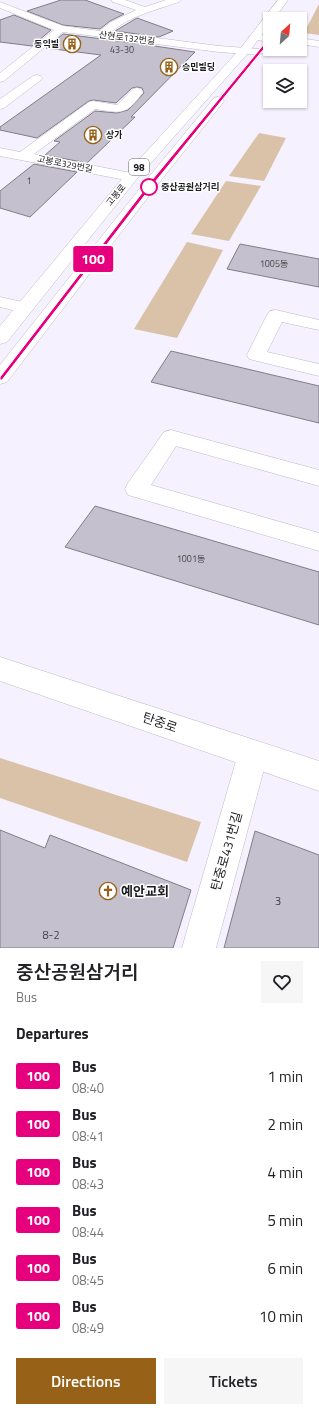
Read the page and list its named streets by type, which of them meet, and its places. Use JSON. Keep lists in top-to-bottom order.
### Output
{
  "streets": {
    "main road": [
      "산현로132번길",
      "고봉로329번길",
      "98",
      "고봉로",
      "탄중로",
      "탄중로431번길"
    ]
  },
  "crossings": [
    ["산현로132번길", "고봉로"],
    ["고봉로329번길", "고봉로"],
    ["탄중로", "탄중로431번길"]
  ],
  "places": {
    "building": ["동익빌", "승민빌딩", "상가"],
    "other": ["중산공원삼거리"],
    "church": ["예안교회"]
  },
  "lines": ["bus line 100"],
  "house_numbers": [
    "43-30",
    "1",
    "1005동",
    "1001동",
    "3",
    "8-2"
  ],
  "north": "top right",
  "page": {
    "on_map": "100",
    "heading": [
      ["중산공원삼거리", "Bus"],
      "Departures"
    ],
    "list": [
      {
        "mark": "100",
        "name": "Bus",
        "note": "08:40",
        "value": "1 min"
      },
      {
        "mark": "100",
        "name": "Bus",
        "note": "08:41",
        "value": "2 min"
      },
      {
        "mark": "100",
        "name": "Bus",
        "note": "08:43",
        "value": "4 min"
      },
      {
        "mark": "100",
        "name": "Bus",
        "note": "08:44",
        "value": "5 min"
      },
      {
        "mark": "100",
        "name": "Bus",
        "note": "08:45",
        "value": "6 min"
      },
      {
        "mark": "100",
        "name": "Bus",
        "note": "08:49",
        "value": "10 min"
      }
    ],
    "buttons": ["Directions", "Tickets"]
  }
}
